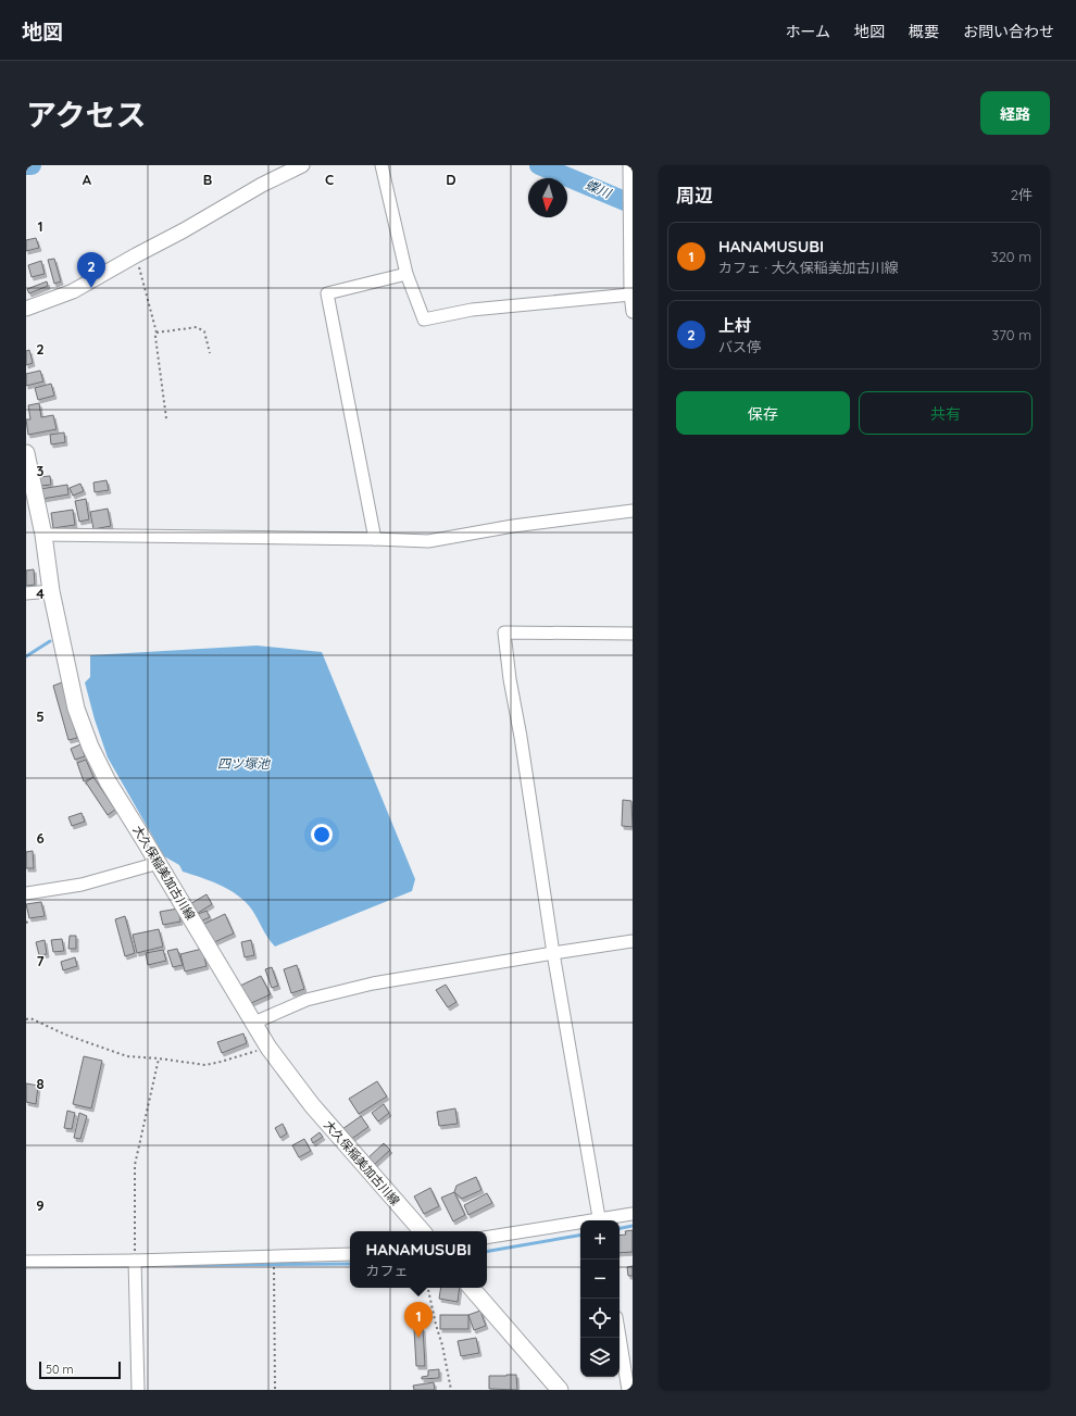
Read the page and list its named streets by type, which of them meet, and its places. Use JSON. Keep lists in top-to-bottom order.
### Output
{
  "streets": {
    "main road": ["大久保稲美加古川線"]
  },
  "water": ["蝶川", "四ツ塚池"],
  "scale_bar": "50 m",
  "north": "bottom",
  "page": {
    "header": "地図",
    "nav": [
      "ホーム",
      "地図",
      "概要",
      "お問い合わせ"
    ],
    "title": "アクセス",
    "buttons": [
      "経路",
      ["保存", "共有"]
    ],
    "heading": ["周辺", "2件"],
    "list": [
      {
        "mark": "1",
        "name": "HANAMUSUBI",
        "note": "カフェ · 大久保稲美加古川線",
        "value": "320 m"
      },
      {
        "mark": "2",
        "name": "上村",
        "note": "バス停",
        "value": "370 m"
      }
    ],
    "pins": ["2", "1"],
    "map_buttons": ["+", "−"],
    "popup": ["HANAMUSUBI", "カフェ"],
    "scale": "50 m"
  },
  "grid": {
    "columns": [
      "A",
      "B",
      "C",
      "D"
    ],
    "rows": [
      "1",
      "2",
      "3",
      "4",
      "5",
      "6",
      "7",
      "8",
      "9"
    ]
  }
}
